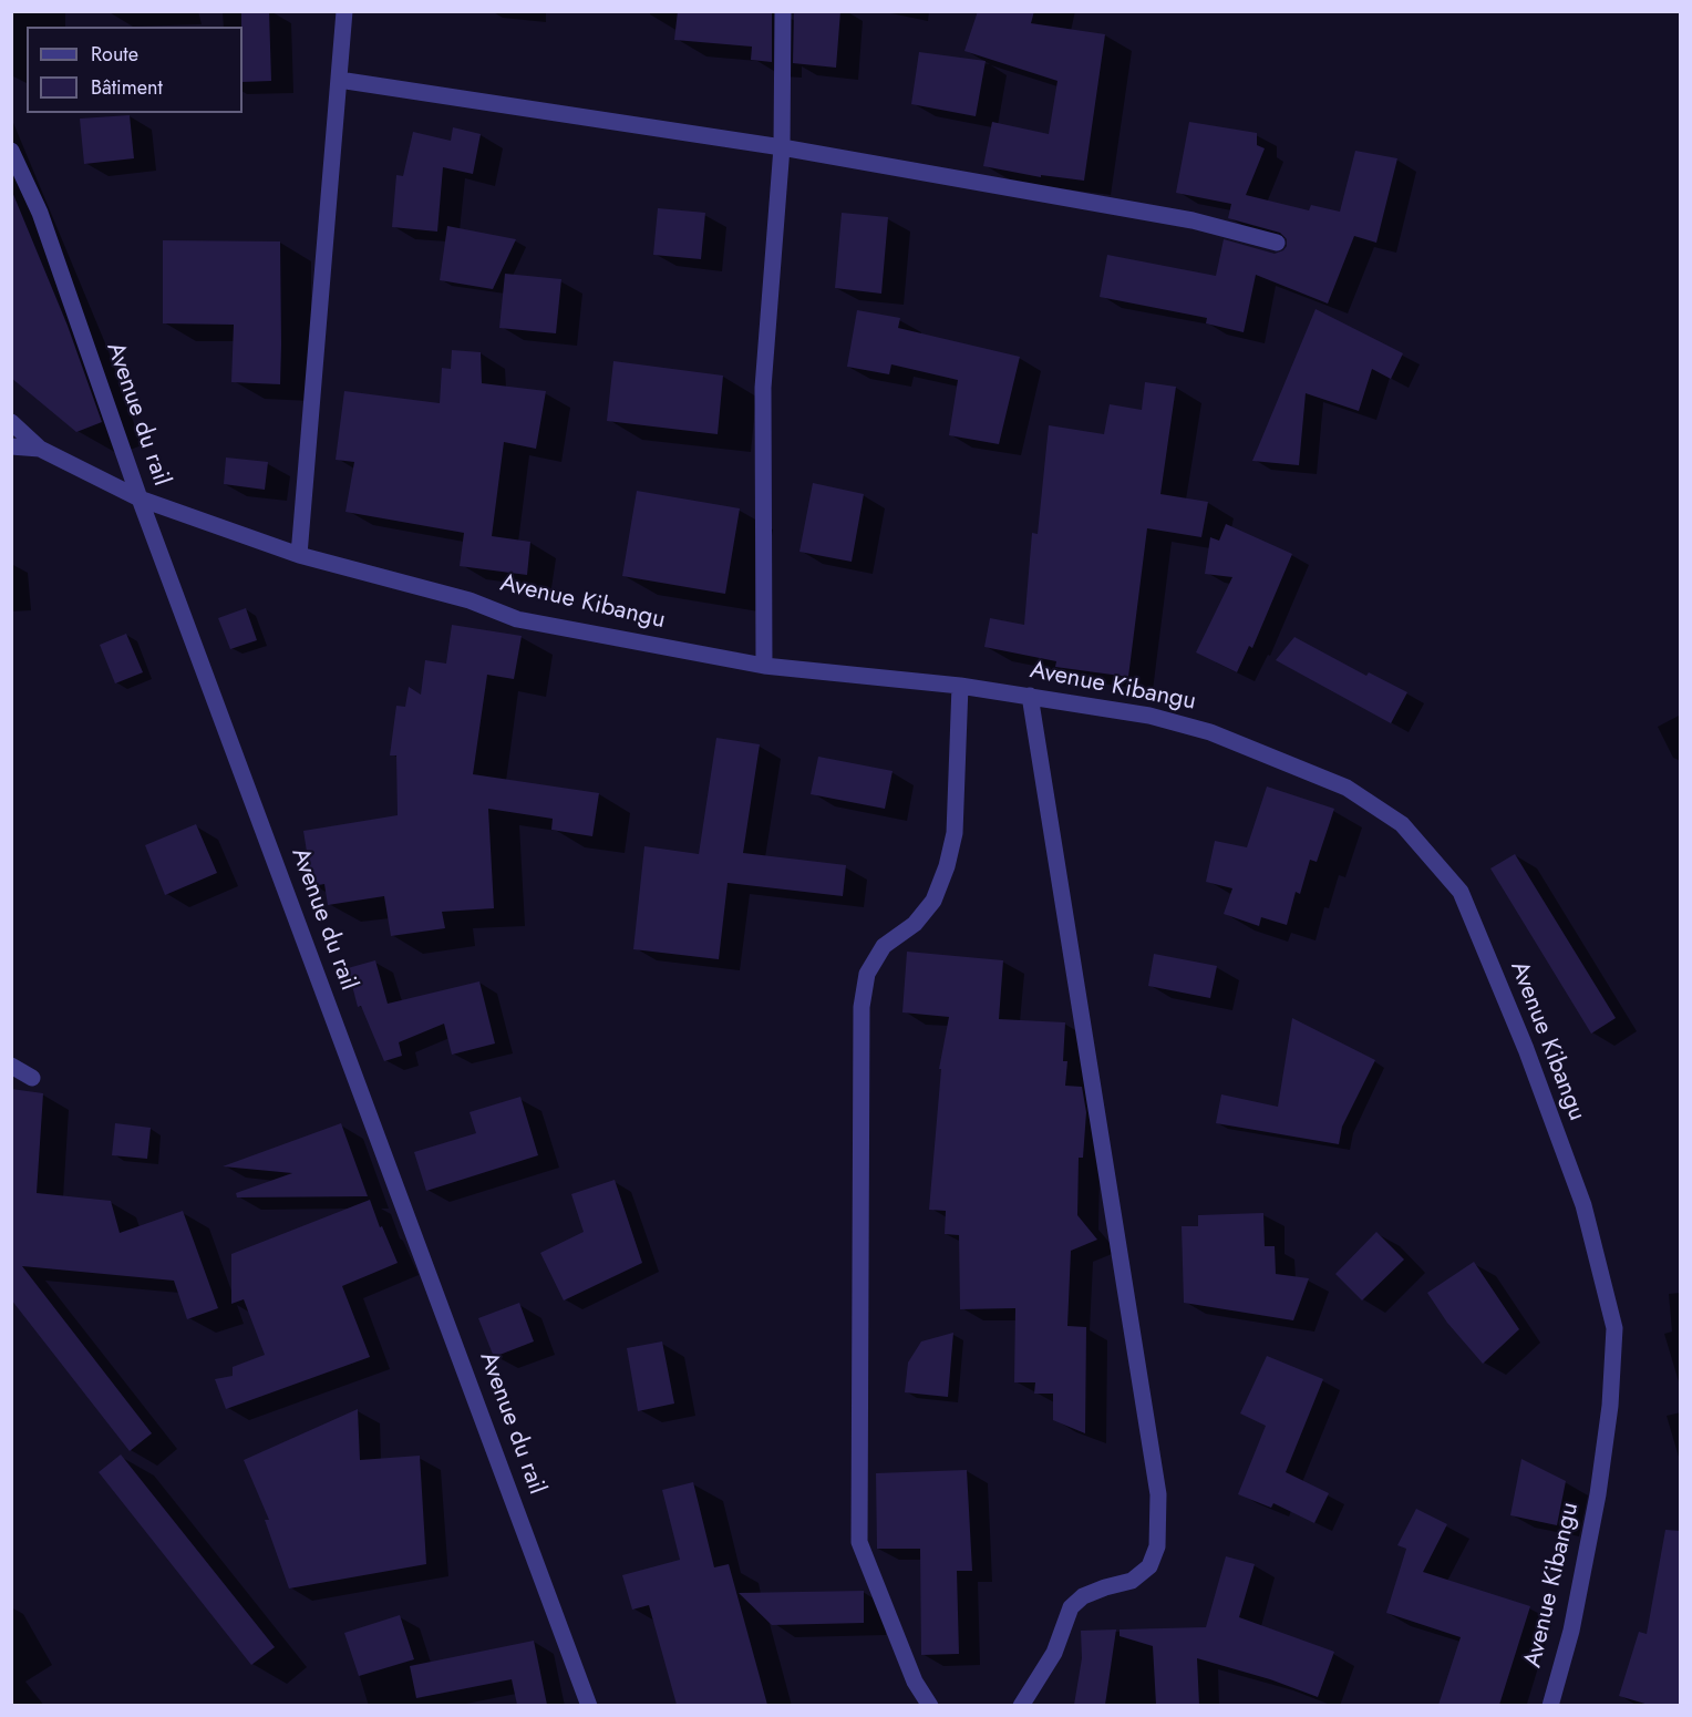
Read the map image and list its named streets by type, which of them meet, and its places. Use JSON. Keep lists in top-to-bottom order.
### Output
{
  "streets": {
    "street": ["Avenue du rail", "Avenue Kibangu"]
  },
  "crossings": [
    ["Avenue du rail", "Avenue Kibangu"]
  ],
  "legend": ["Route", "Bâtiment"]
}
